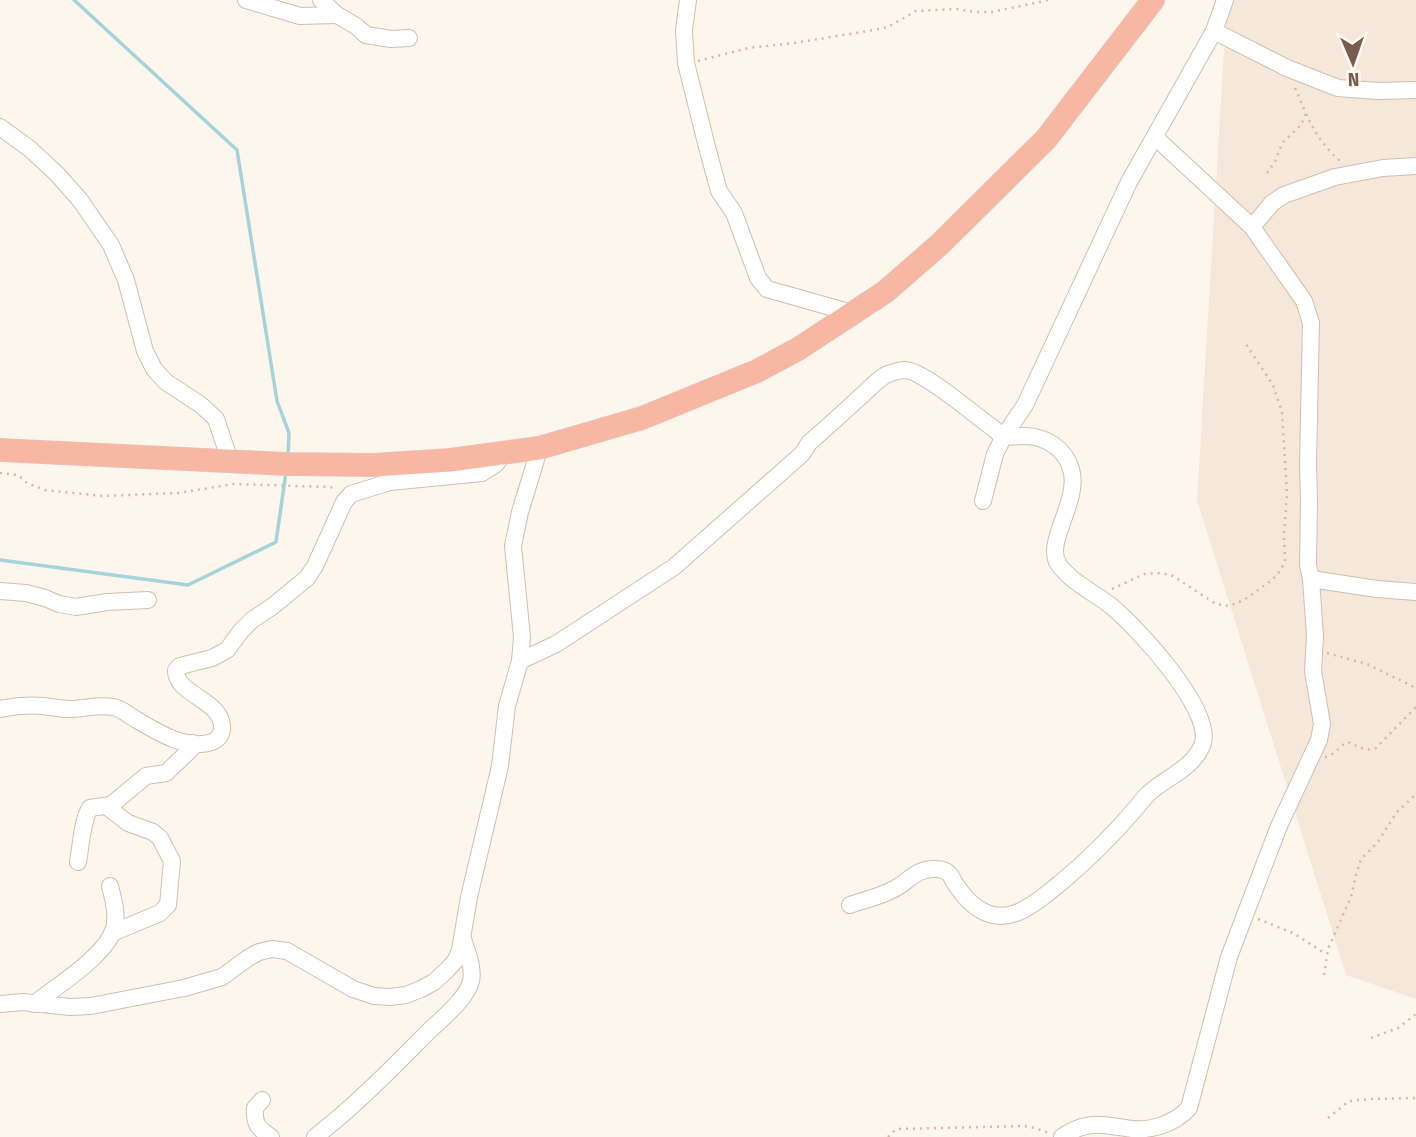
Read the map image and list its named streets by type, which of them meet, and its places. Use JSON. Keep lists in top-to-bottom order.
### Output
{
  "north": "bottom"
}
